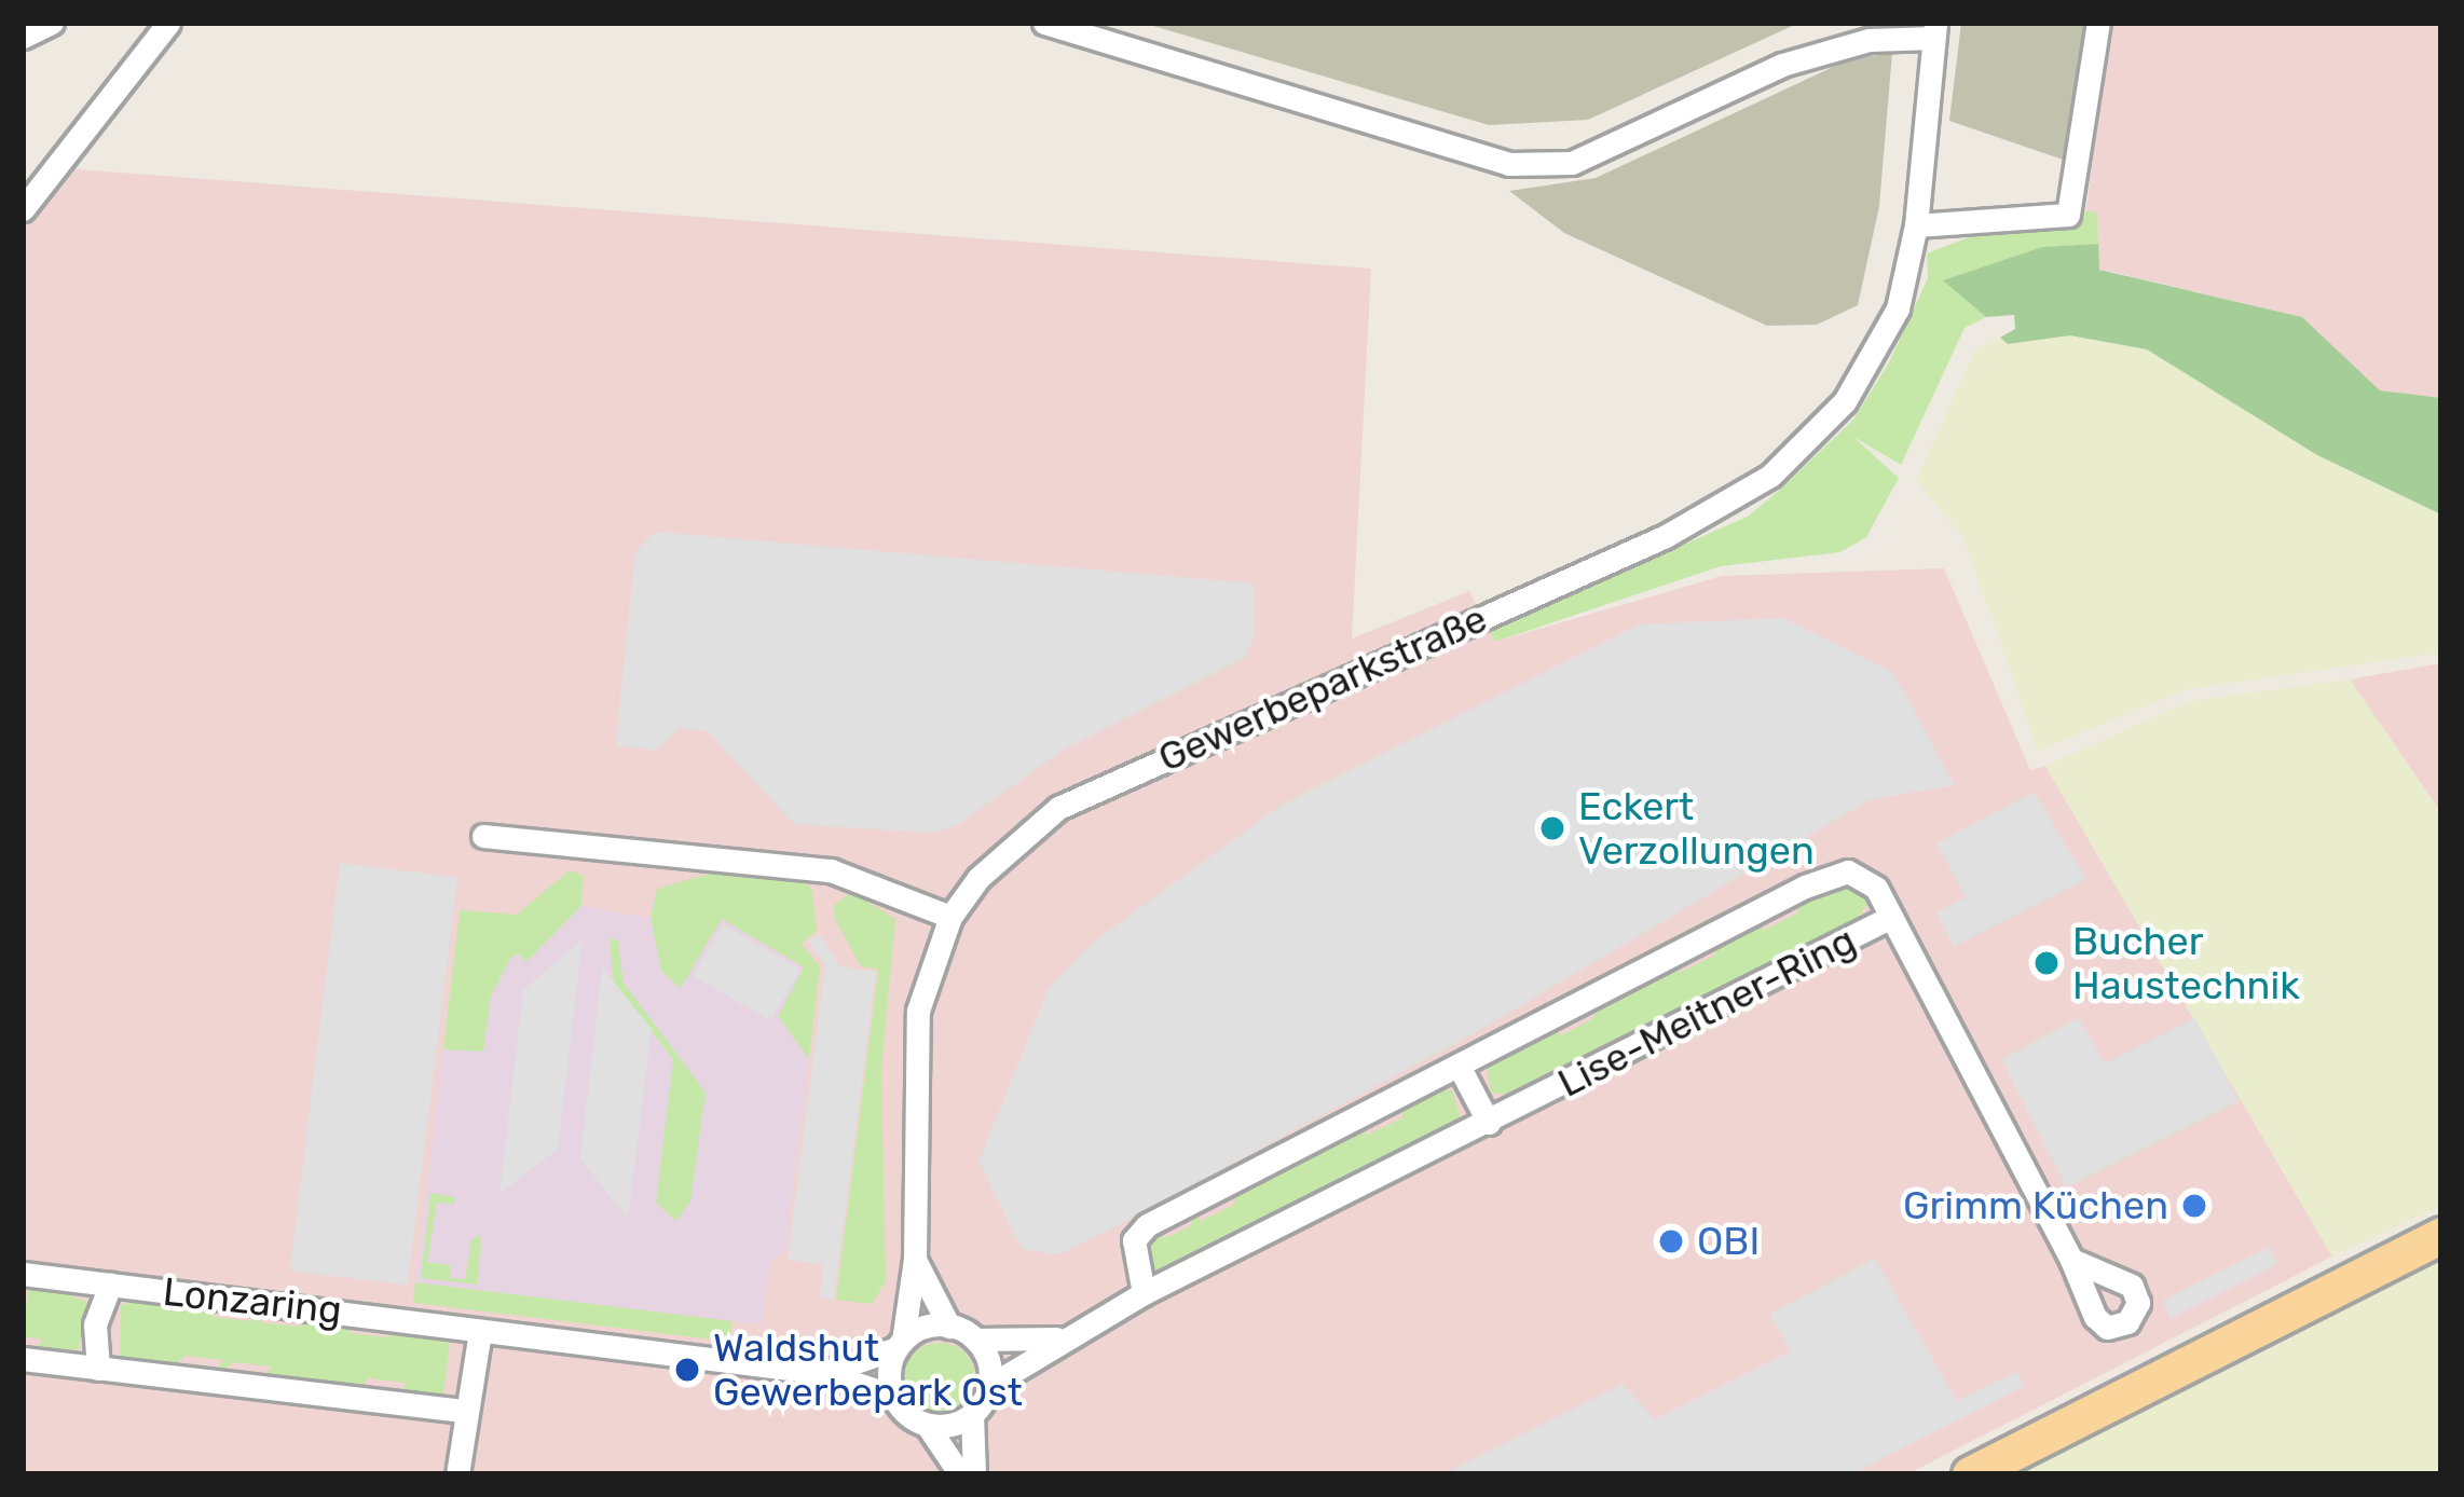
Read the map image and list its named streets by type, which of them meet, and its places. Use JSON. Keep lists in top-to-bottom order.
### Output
{
  "streets": {
    "street": ["Gewerbeparkstraße", "Lise-Meitner-Ring", "Lonzaring"]
  },
  "crossings": [
    ["Gewerbeparkstraße", "Lise-Meitner-Ring"]
  ],
  "places": [
    "Eckert Verzollungen",
    "Bucher Haustechnik",
    "Grimm Küchen",
    "OBI",
    "Waldshut Gewerbepark Ost"
  ]
}
